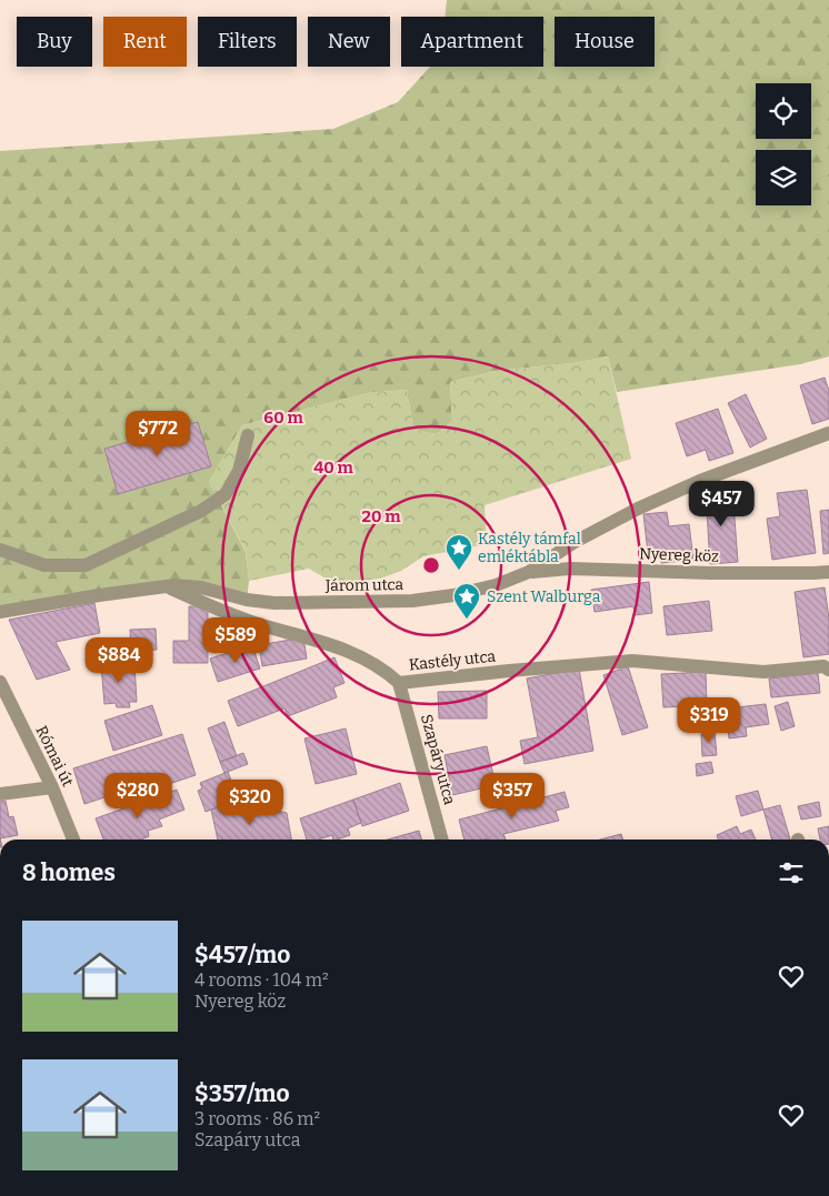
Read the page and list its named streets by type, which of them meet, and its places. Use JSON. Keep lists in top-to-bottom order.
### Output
{
  "streets": {
    "street": [
      "Nyereg köz",
      "Járom utca",
      "Kastély utca",
      "Római út",
      "Szapáry utca"
    ]
  },
  "crossings": [
    ["Nyereg köz", "Járom utca"],
    ["Járom utca", "Kastély utca"],
    ["Kastély utca", "Szapáry utca"]
  ],
  "places": {
    "place": ["Kastély támfal emléktábla", "Szent Walburga"]
  },
  "page": {
    "chip": [
      "Buy",
      "Rent",
      "Filters",
      "New",
      "Apartment",
      "House"
    ],
    "price": [
      "$772",
      "$457",
      "$589",
      "$884",
      "$319",
      "$280",
      "$357",
      "$320"
    ],
    "heading": "8 homes",
    "list": [
      {
        "name": "$457/mo",
        "note": "4 rooms · 104 m² · Nyereg köz"
      },
      {
        "name": "$357/mo",
        "note": "3 rooms · 86 m² · Szapáry utca"
      }
    ]
  },
  "rings": ["60 m", "40 m", "20 m"]
}
